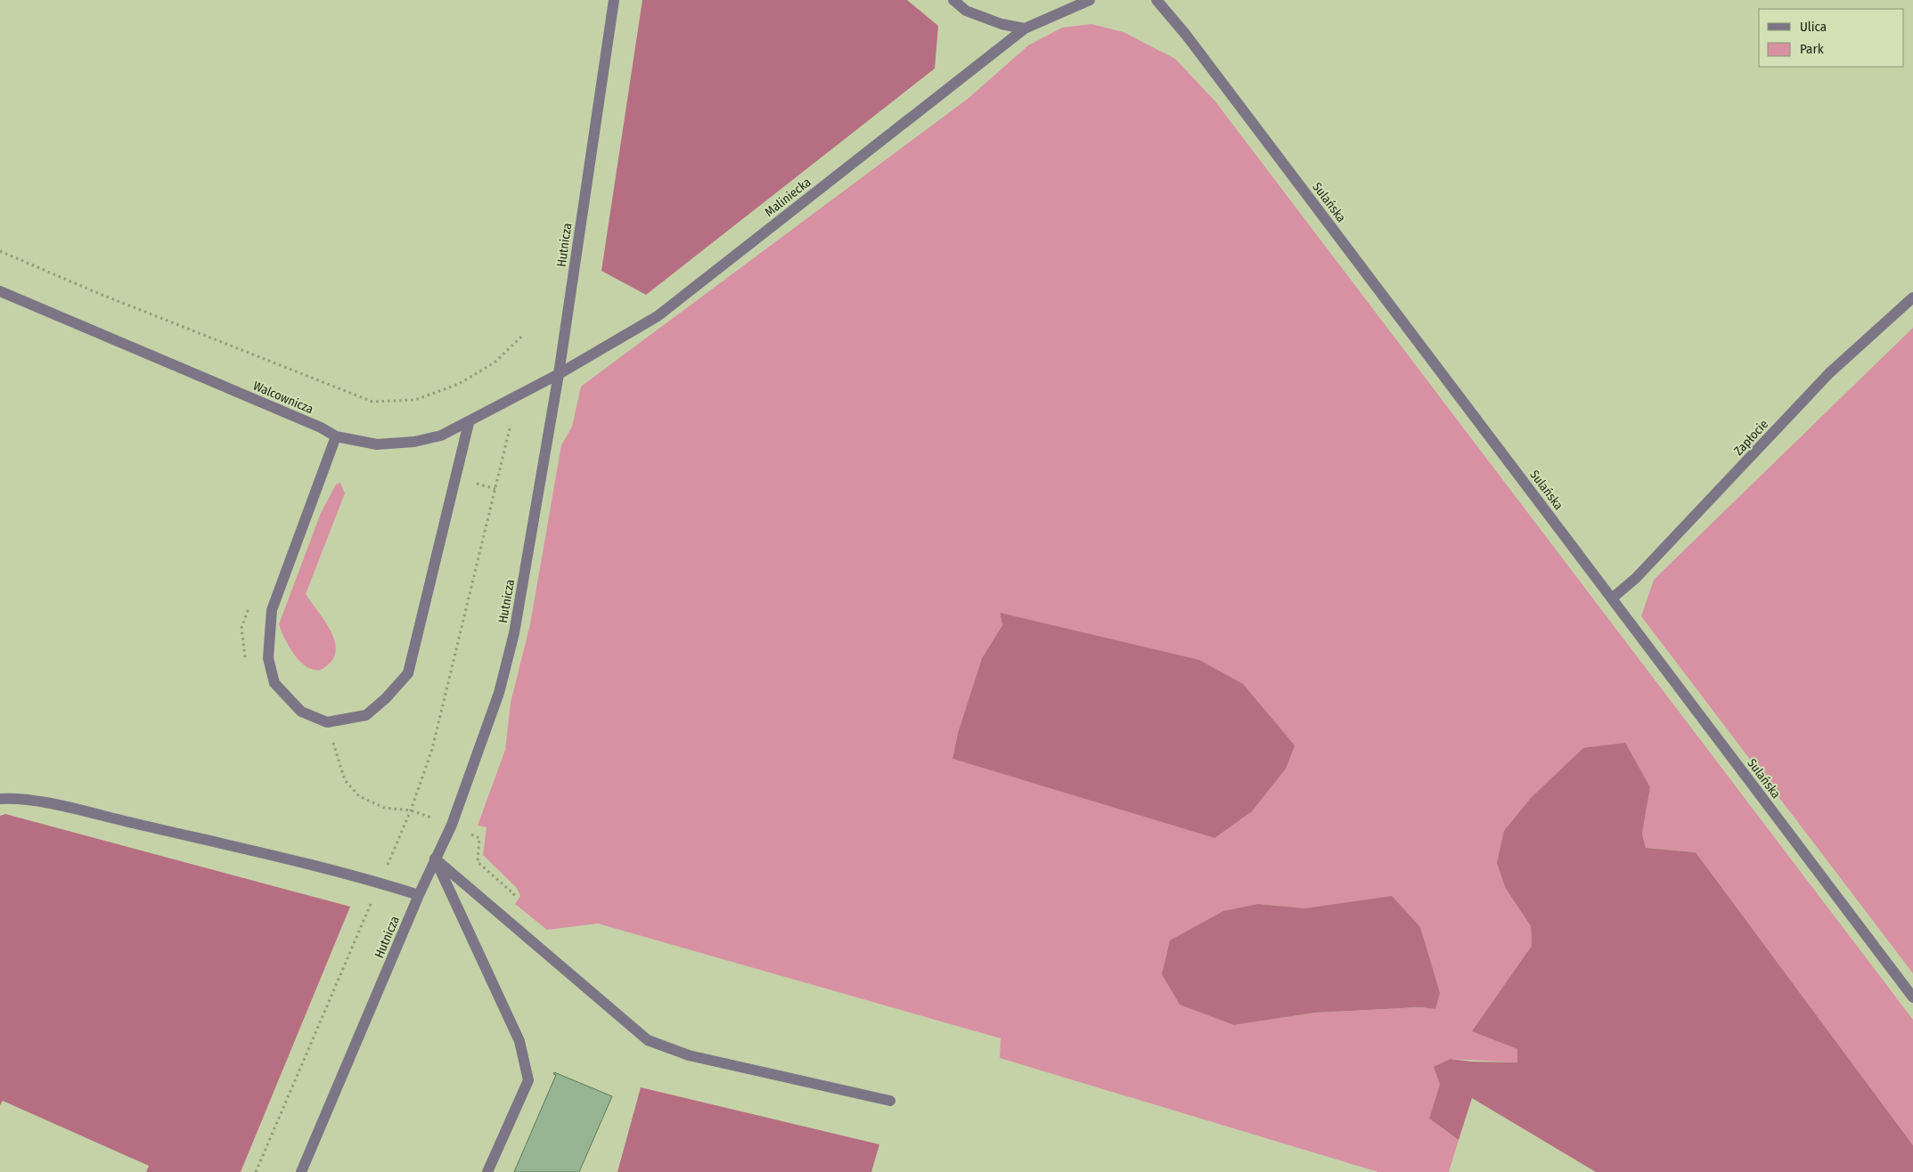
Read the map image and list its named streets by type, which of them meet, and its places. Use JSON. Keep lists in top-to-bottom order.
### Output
{
  "streets": {
    "street": [
      "Maliniecka",
      "Sulańska",
      "Hutnicza",
      "Walcownicza",
      "Zapłocie"
    ]
  },
  "crossings": [
    ["Maliniecka", "Hutnicza"],
    ["Maliniecka", "Walcownicza"],
    ["Sulańska", "Zapłocie"],
    ["Hutnicza", "Walcownicza"]
  ],
  "legend": ["Ulica", "Park"]
}
